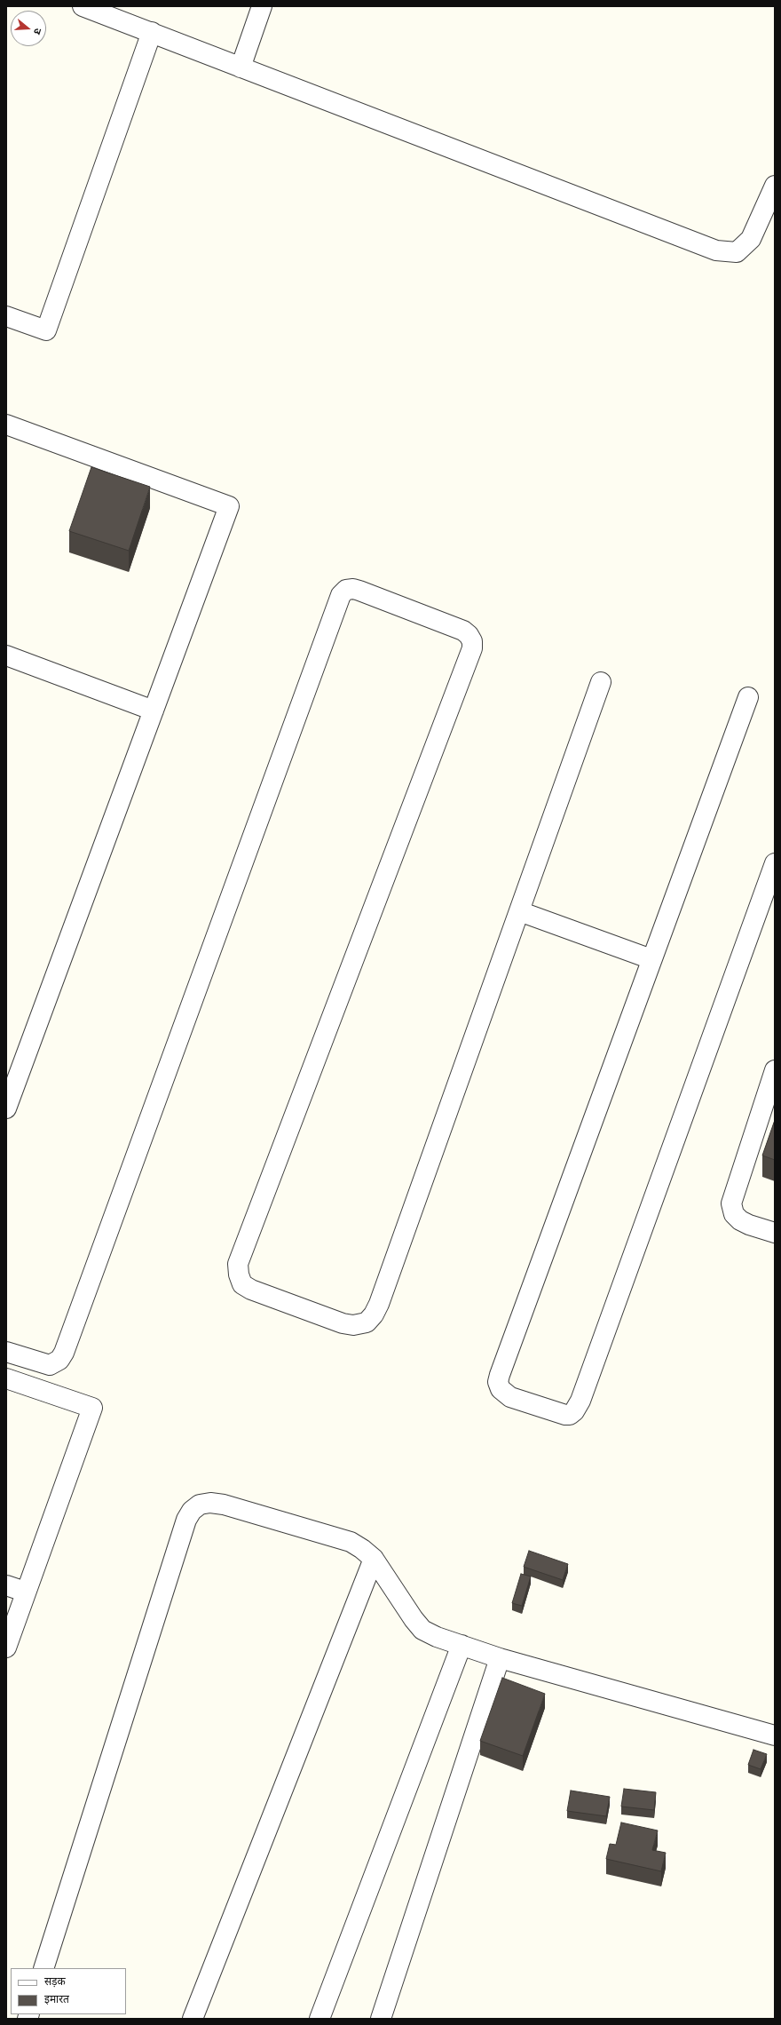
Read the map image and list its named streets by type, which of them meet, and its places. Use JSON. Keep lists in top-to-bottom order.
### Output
{
  "legend": ["सड़क", "इमारत"],
  "north": "right"
}
